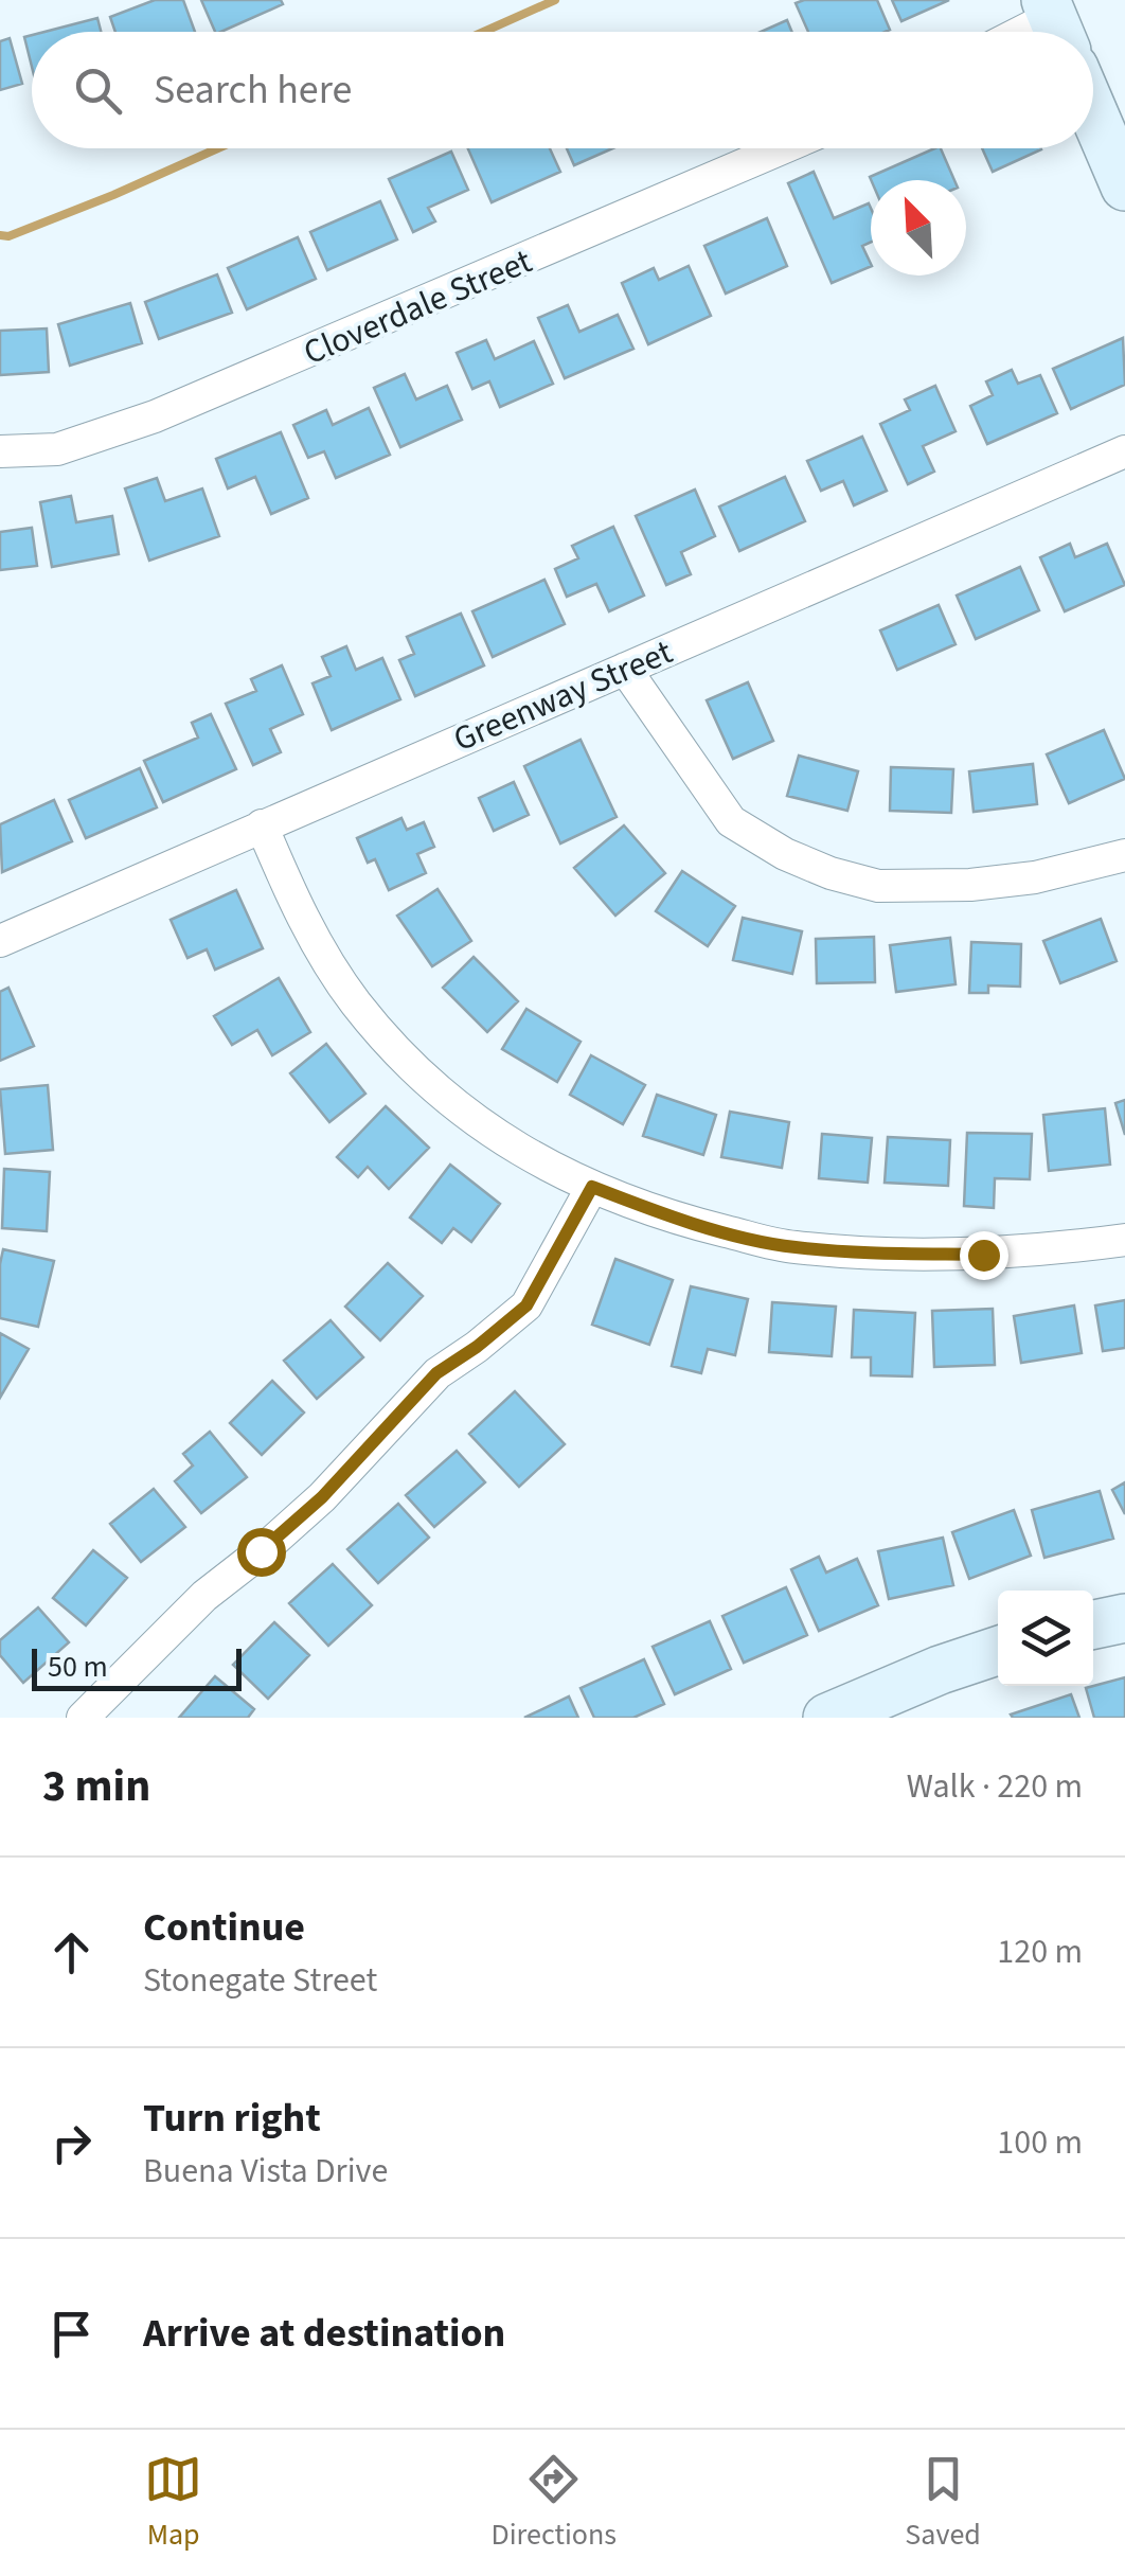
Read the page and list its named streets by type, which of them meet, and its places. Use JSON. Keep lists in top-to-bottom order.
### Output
{
  "streets": {
    "street": ["Cloverdale Street", "Greenway Street"]
  },
  "scale_bar": "50 m",
  "north": "top left",
  "page": {
    "search": "Search here",
    "scale": "50 m",
    "heading": ["3 min", "Walk · 220 m"],
    "list": [
      ["Continue", "Stonegate Street", "120 m"],
      ["Turn right", "Buena Vista Drive", "100 m"],
      "Arrive at destination"
    ],
    "nav": ["Map", "Directions", "Saved"]
  }
}
